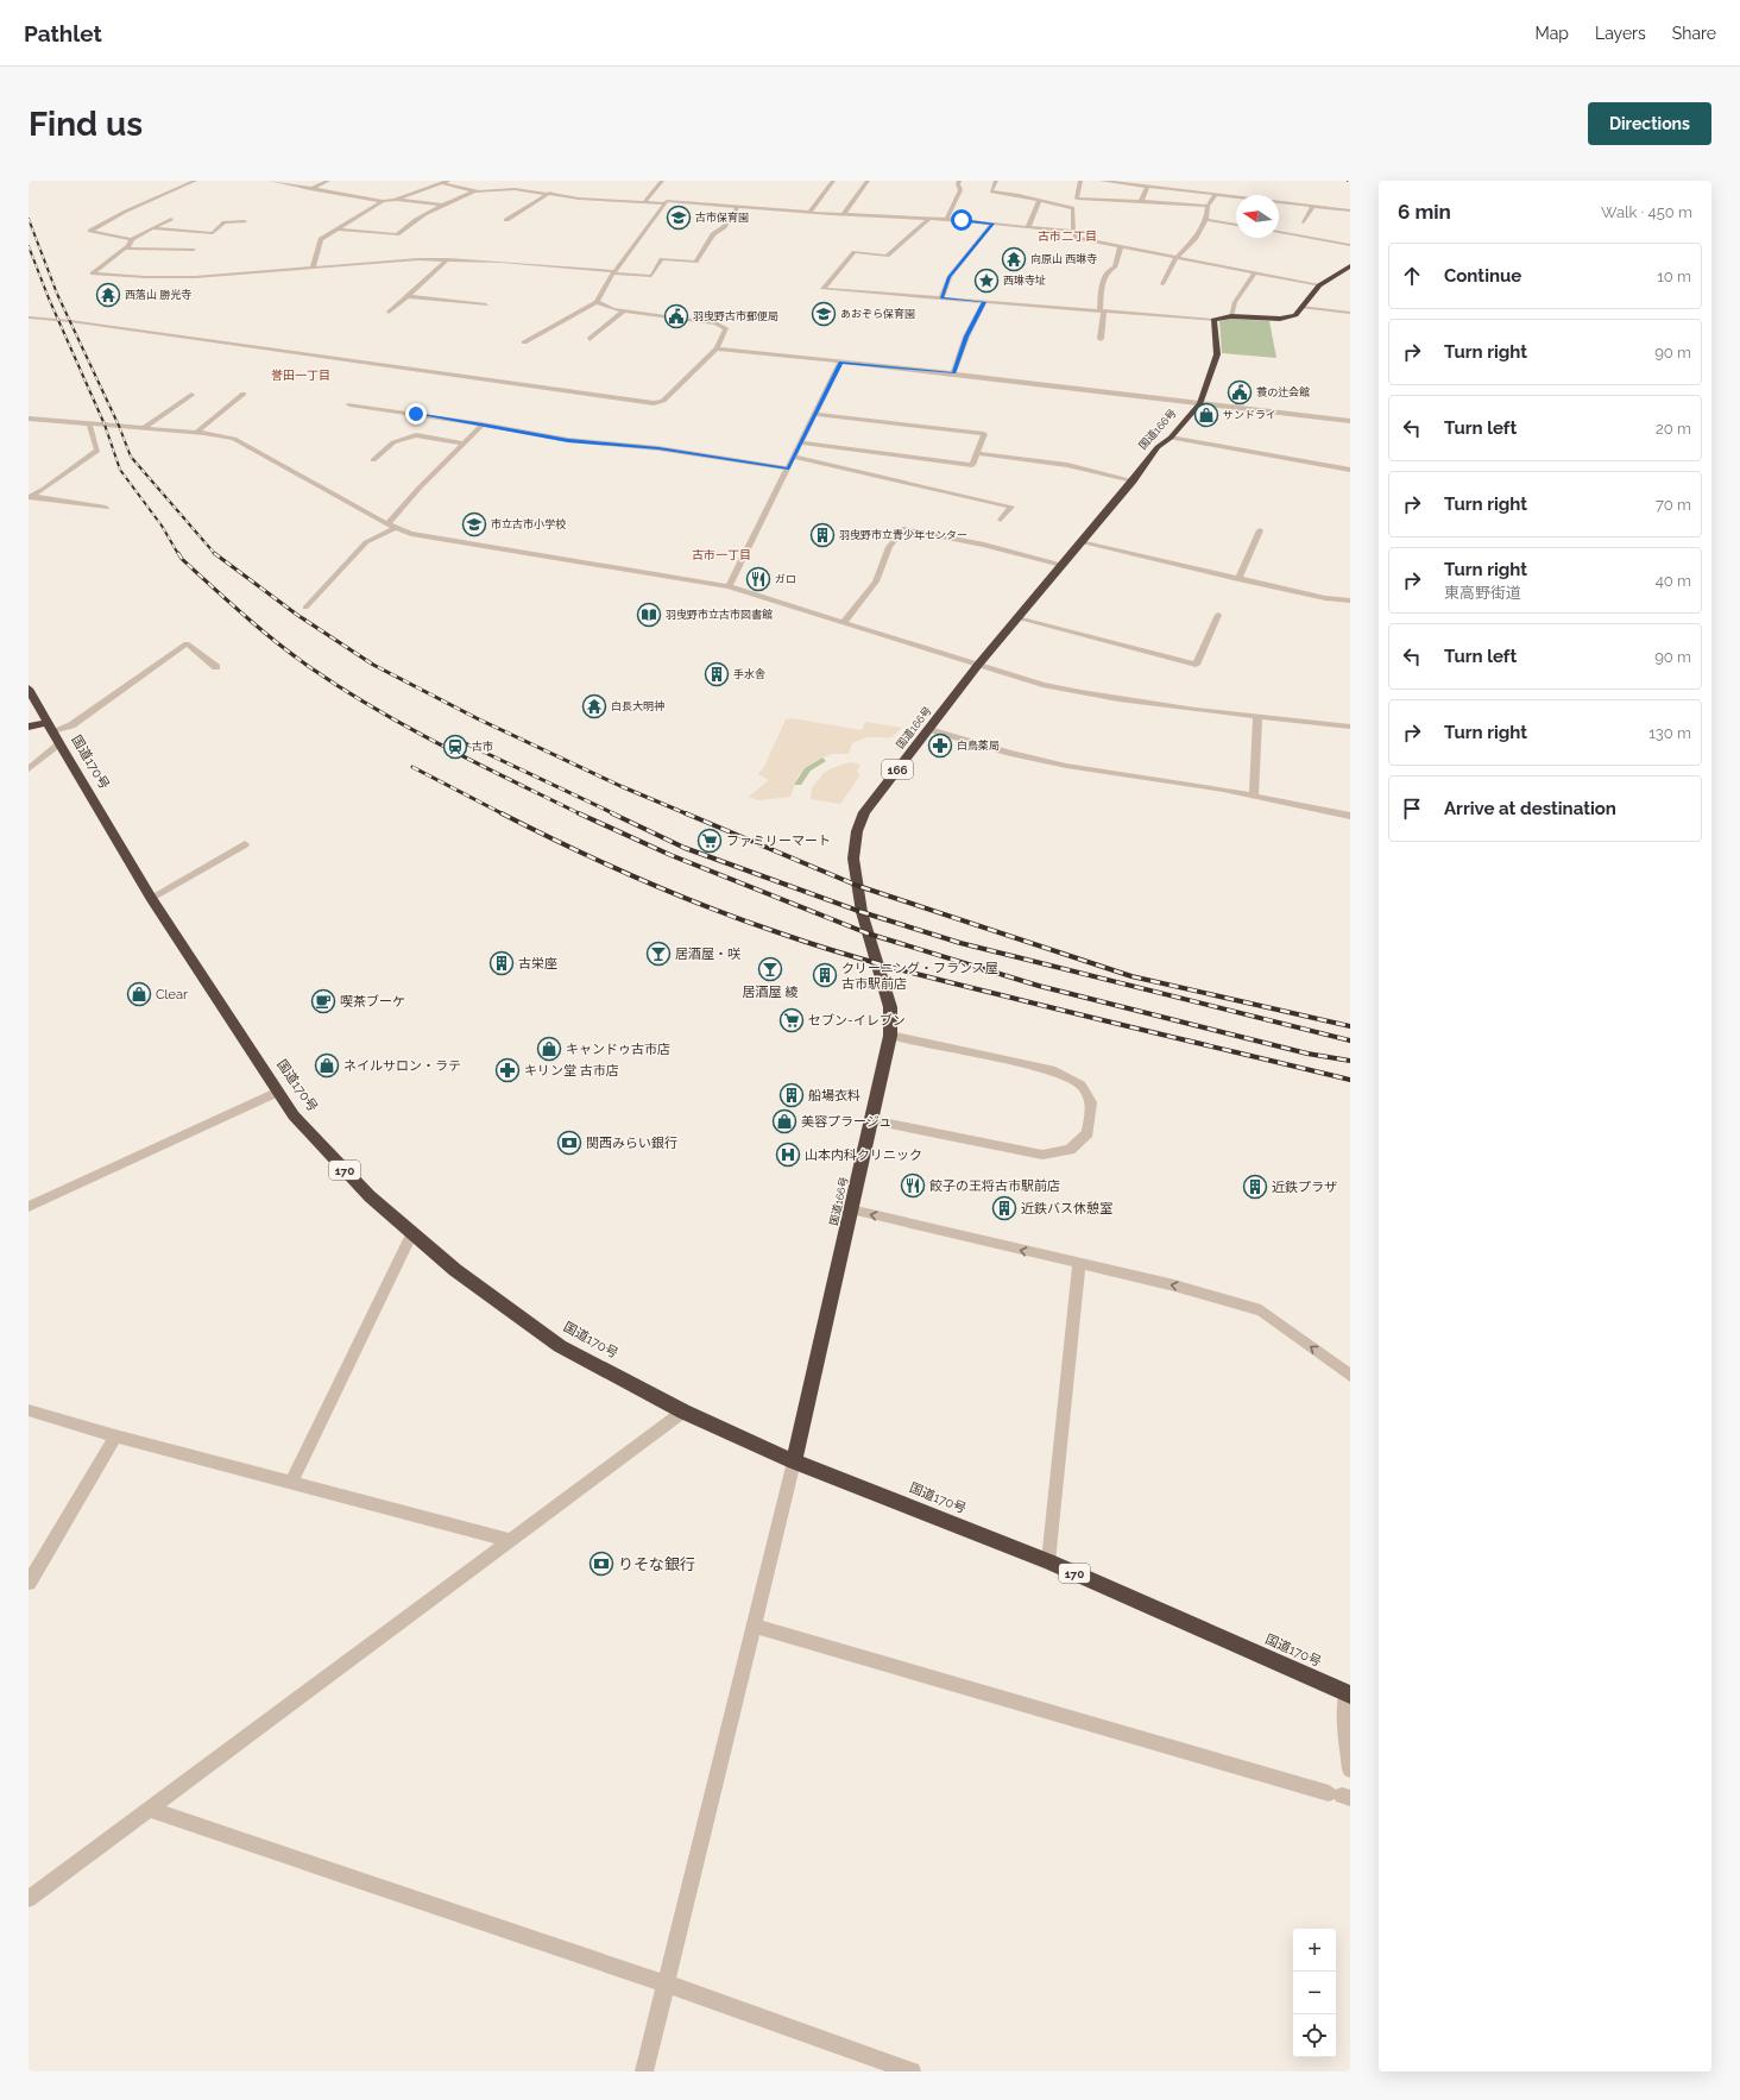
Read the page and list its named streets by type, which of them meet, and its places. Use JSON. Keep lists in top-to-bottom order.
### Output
{
  "streets": {
    "highway": [
      "国道166号",
      "国道170号",
      "166",
      "170"
    ]
  },
  "crossings": [
    ["国道166号", "国道170号"]
  ],
  "districts": ["古市二丁目", "誉田一丁目", "古市一丁目"],
  "places": {
    "school or university": ["古市保育園", "あおぞら保育園", "市立古市小学校"],
    "temple": ["向原山 西琳寺", "西落山 勝光寺", "白長大明神"],
    "place": ["西琳寺址"],
    "public building": ["羽曳野古市郵便局", "蓑の辻会館"],
    "shop": [
      "サンドライ",
      "Clear",
      "キャンドゥ古市店",
      "ネイルサロン・ラテ",
      "美容プラージュ"
    ],
    "building": [
      "羽曳野市立青少年センター",
      "手水舎",
      "古栄座",
      "クリーニング・フランス屋 古市駅前店",
      "船場衣料",
      "近鉄プラザ",
      "近鉄バス休憩室"
    ],
    "restaurant": ["ガロ", "餃子の王将古市駅前店"],
    "library": ["羽曳野市立古市図書館"],
    "pharmacy": ["白鳥薬局", "キリン堂 古市店"],
    "station": ["古市"],
    "supermarket": ["ファミリーマート", "セブン-イレブン"],
    "bar": ["居酒屋・咲", "居酒屋 綾"],
    "cafe": ["喫茶ブーケ"],
    "bank": ["関西みらい銀行", "りそな銀行"],
    "hospital": ["山本内科クリニック"]
  },
  "north": "left",
  "page": {
    "header": "Pathlet",
    "nav": ["Map", "Layers", "Share"],
    "buttons": "Directions",
    "title": "Find us",
    "heading": ["6 min", "Walk · 450 m"],
    "list": [
      ["Continue", "10 m"],
      ["Turn right", "90 m"],
      ["Turn left", "20 m"],
      ["Turn right", "70 m"],
      ["Turn right", "東高野街道", "40 m"],
      ["Turn left", "90 m"],
      ["Turn right", "130 m"],
      "Arrive at destination"
    ],
    "map_buttons": ["+", "−"]
  }
}
